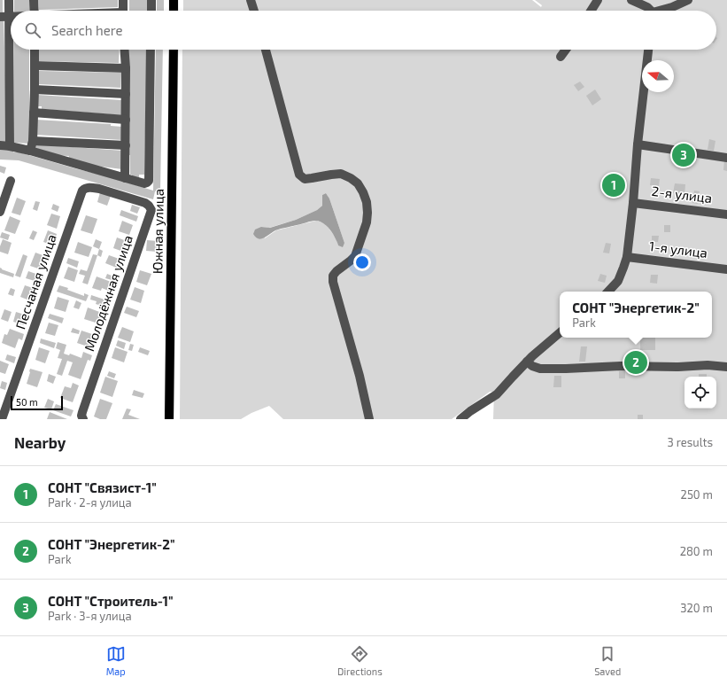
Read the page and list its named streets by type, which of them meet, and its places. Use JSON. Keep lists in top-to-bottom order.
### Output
{
  "streets": {
    "main road": ["Южная улица"],
    "street": [
      "2-я улица",
      "1-я улица",
      "Песчаная улица",
      "Молодёжная улица"
    ]
  },
  "crossings": [
    ["Песчаная улица", "Молодёжная улица"]
  ],
  "scale_bar": "50 m",
  "north": "left",
  "page": {
    "search": "Search here",
    "pins": ["3", "1", "2"],
    "popup": ["СОНТ \"Энергетик-2\"", "Park"],
    "scale": "50 m",
    "heading": ["Nearby", "3 results"],
    "list": [
      {
        "mark": "1",
        "name": "СОНТ \"Связист-1\"",
        "note": "Park · 2-я улица",
        "value": "250 m"
      },
      {
        "mark": "2",
        "name": "СОНТ \"Энергетик-2\"",
        "note": "Park",
        "value": "280 m"
      },
      {
        "mark": "3",
        "name": "СОНТ \"Строитель-1\"",
        "note": "Park · 3-я улица",
        "value": "320 m"
      }
    ],
    "nav": ["Map", "Directions", "Saved"]
  }
}
